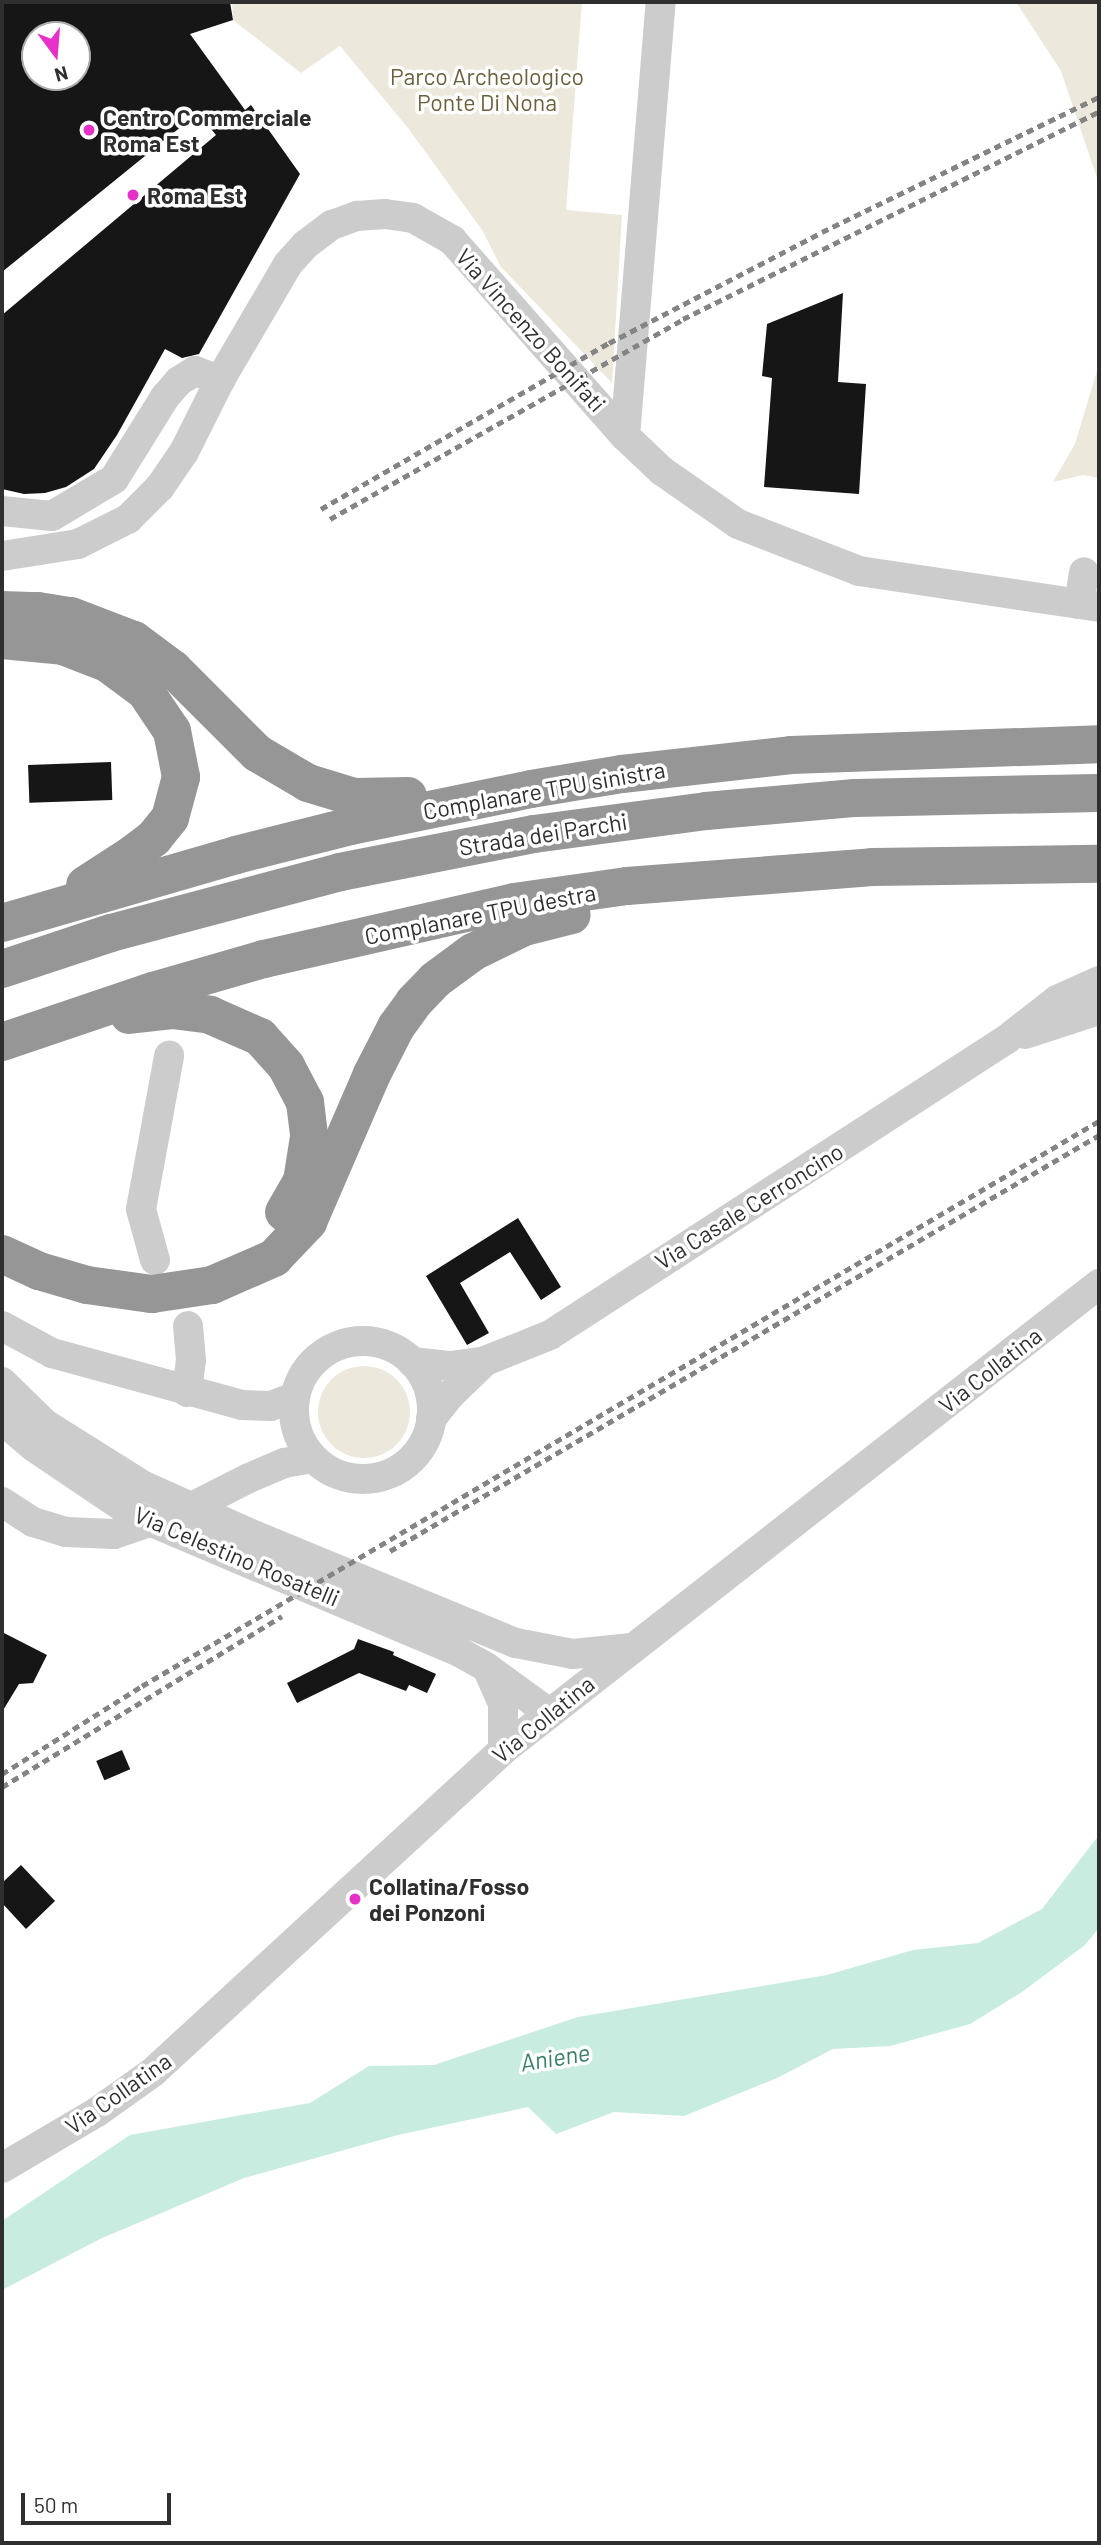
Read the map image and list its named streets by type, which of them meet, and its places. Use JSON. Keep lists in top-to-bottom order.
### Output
{
  "streets": {
    "highway": ["Complanare TPU sinistra", "Strada dei Parchi", "Complanare TPU destra"],
    "street": [
      "Via Vincenzo Bonifati",
      "Via Casale Cerroncino",
      "Via Collatina",
      "Via Celestino Rosatelli"
    ]
  },
  "crossings": [
    ["Via Collatina", "Via Celestino Rosatelli"]
  ],
  "water": ["Aniene"],
  "parks": ["Parco Archeologico Ponte Di Nona"],
  "places": ["Centro Commerciale Roma Est", "Roma Est", "Collatina/Fosso dei Ponzoni"],
  "scale_bar": "50 m",
  "north": "bottom"
}
